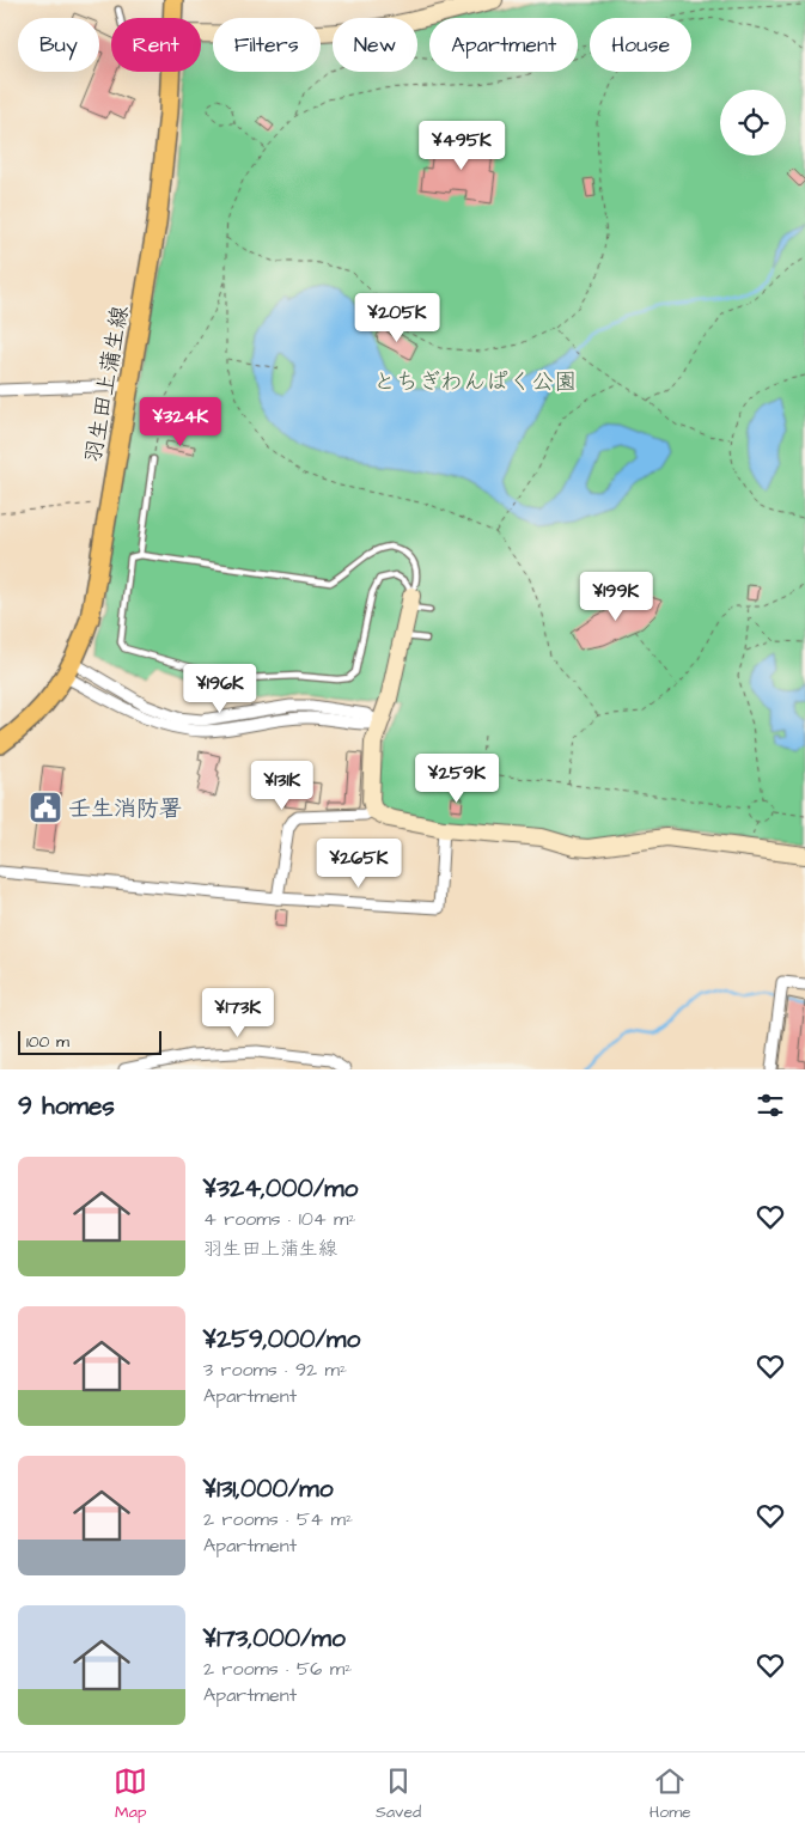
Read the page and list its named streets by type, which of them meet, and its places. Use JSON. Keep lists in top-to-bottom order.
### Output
{
  "streets": {
    "main road": ["羽生田上蒲生線"]
  },
  "parks": ["とちぎわんぱく公園"],
  "places": {
    "public building": ["壬生消防署"]
  },
  "scale_bar": "100 m",
  "page": {
    "chip": [
      "Buy",
      "Rent",
      "Filters",
      "New",
      "Apartment",
      "House"
    ],
    "price": [
      "¥495K",
      "¥205K",
      "¥324K",
      "¥199K",
      "¥196K",
      "¥259K",
      "¥131K",
      "¥265K",
      "¥173K"
    ],
    "scale": "100 m",
    "heading": "9 homes",
    "list": [
      {
        "name": "¥324,000/mo",
        "note": "4 rooms · 104 m² · 羽生田上蒲生線"
      },
      {
        "name": "¥259,000/mo",
        "note": "3 rooms · 92 m² · Apartment"
      },
      {
        "name": "¥131,000/mo",
        "note": "2 rooms · 54 m² · Apartment"
      },
      {
        "name": "¥173,000/mo",
        "note": "2 rooms · 56 m² · Apartment"
      }
    ],
    "tabs": ["Map", "Saved", "Home"]
  }
}
